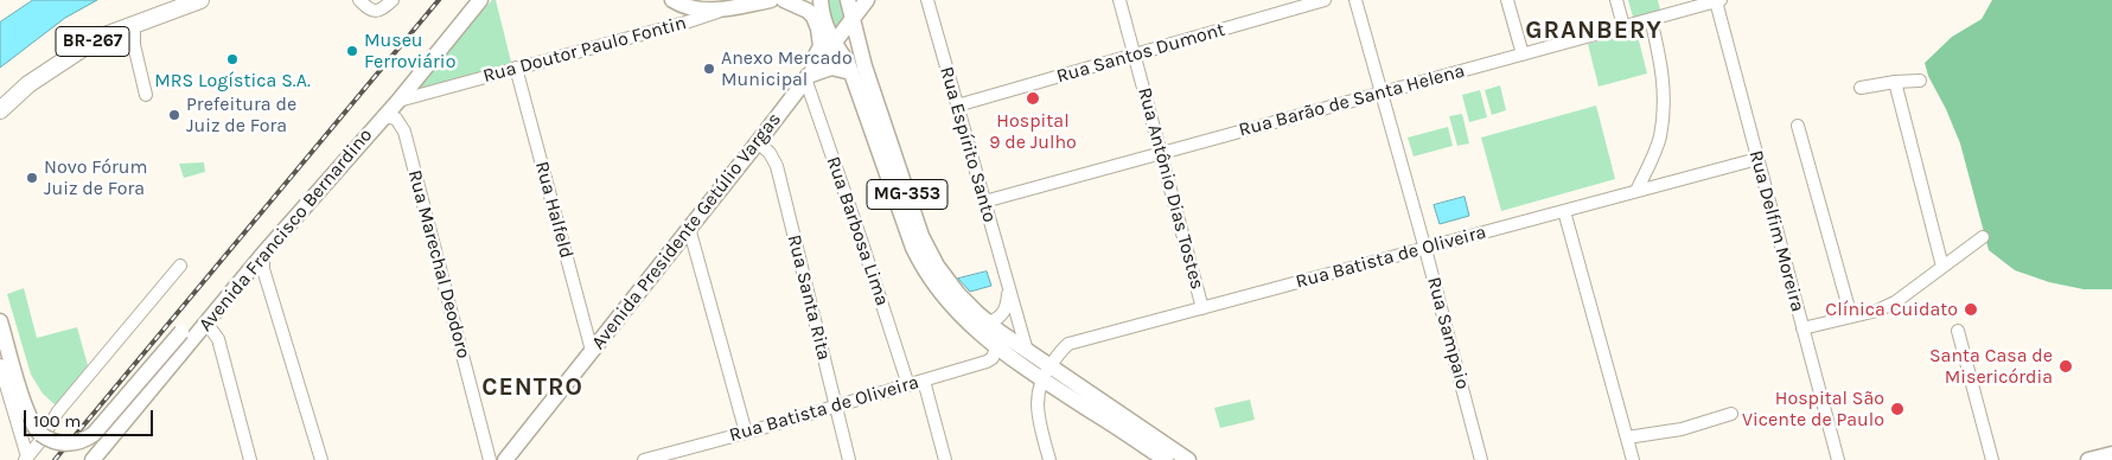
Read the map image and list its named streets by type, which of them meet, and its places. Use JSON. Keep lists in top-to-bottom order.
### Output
{
  "streets": {
    "highway": ["BR-267"],
    "main road": [
      "Rua Doutor Paulo Fontin",
      "MG-353",
      "Avenida Francisco Bernardino",
      "Avenida Presidente Getúlio Vargas"
    ],
    "street": [
      "Rua Santos Dumont",
      "Rua Barão de Santa Helena",
      "Rua Espírito Santo",
      "Rua Antônio Dias Tostes",
      "Rua Halfeld",
      "Rua Barbosa Lima",
      "Rua Delfim Moreira",
      "Rua Batista de Oliveira",
      "Rua Marechal Deodoro",
      "Rua Santa Rita",
      "Rua Sampaio"
    ]
  },
  "crossings": [
    ["Rua Doutor Paulo Fontin", "Rua Halfeld"],
    ["Rua Doutor Paulo Fontin", "Avenida Francisco Bernardino"],
    ["Rua Santos Dumont", "Rua Espírito Santo"],
    ["Rua Santos Dumont", "Rua Antônio Dias Tostes"],
    ["Rua Barão de Santa Helena", "Rua Espírito Santo"],
    ["Rua Barão de Santa Helena", "Rua Antônio Dias Tostes"],
    ["Rua Barão de Santa Helena", "Rua Delfim Moreira"],
    ["Rua Barão de Santa Helena", "Rua Sampaio"],
    ["Rua Espírito Santo", "MG-353"],
    ["Rua Antônio Dias Tostes", "Rua Batista de Oliveira"],
    ["MG-353", "Avenida Presidente Getúlio Vargas"],
    ["MG-353", "Rua Batista de Oliveira"],
    ["Rua Halfeld", "Avenida Presidente Getúlio Vargas"],
    ["Avenida Francisco Bernardino", "Rua Marechal Deodoro"],
    ["Avenida Presidente Getúlio Vargas", "Rua Barbosa Lima"],
    ["Avenida Presidente Getúlio Vargas", "Rua Santa Rita"],
    ["Rua Barbosa Lima", "Rua Batista de Oliveira"],
    ["Rua Delfim Moreira", "Rua Batista de Oliveira"],
    ["Rua Batista de Oliveira", "Rua Santa Rita"],
    ["Rua Batista de Oliveira", "Rua Sampaio"]
  ],
  "districts": ["GRANBERY", "CENTRO"],
  "places": [
    "Museu Ferroviário",
    "MRS Logística S.A.",
    "Anexo Mercado Municipal",
    "Hospital 9 de Julho",
    "Prefeitura de Juiz de Fora",
    "Novo Fórum Juiz de Fora",
    "Clínica Cuidato",
    "Santa Casa de Misericórdia",
    "Hospital São Vicente de Paulo"
  ],
  "scale_bar": "100 m"
}
